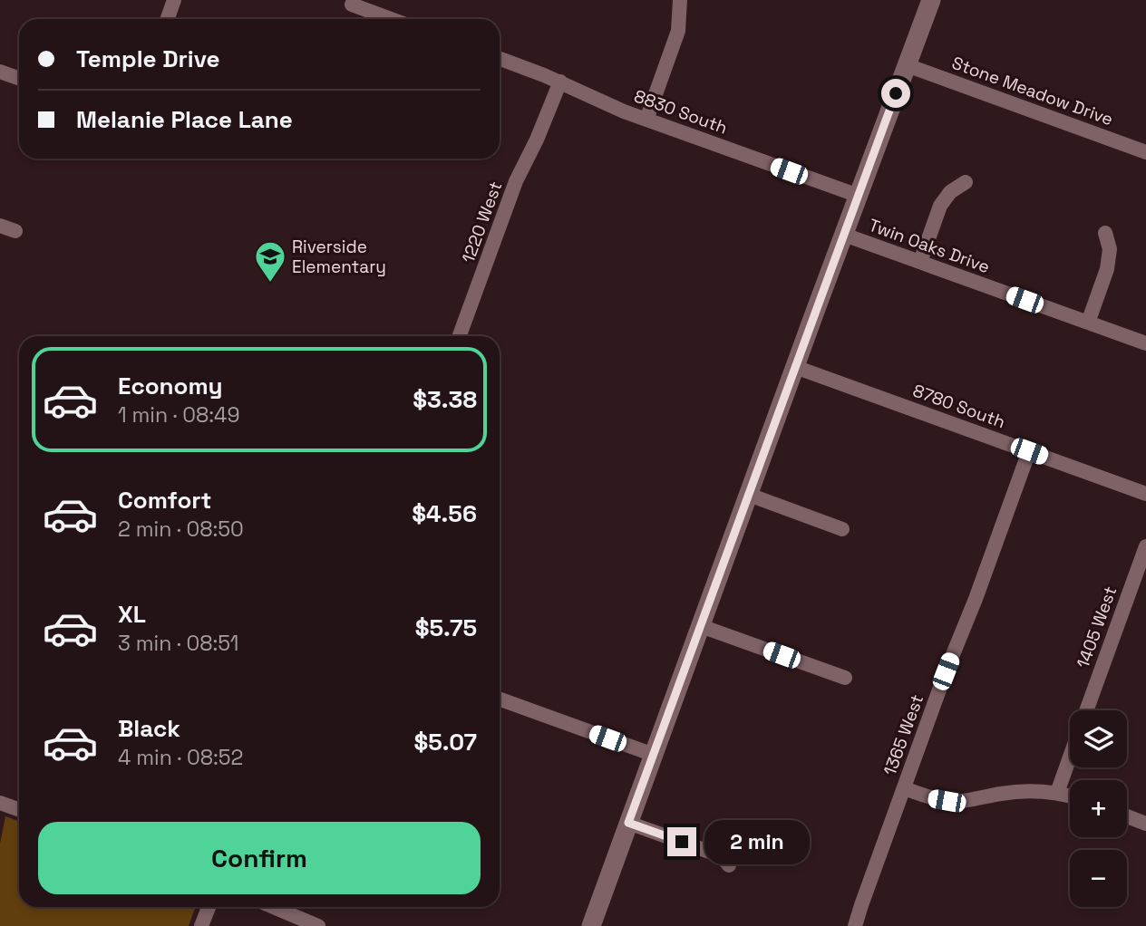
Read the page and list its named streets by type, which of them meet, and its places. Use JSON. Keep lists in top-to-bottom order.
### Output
{
  "streets": {
    "street": [
      "Stone Meadow Drive",
      "8830 South",
      "1220 West",
      "Twin Oaks Drive",
      "8780 South",
      "1405 West",
      "1365 West"
    ]
  },
  "crossings": [
    ["8830 South", "1220 West"],
    ["8780 South", "1365 West"]
  ],
  "places": {
    "school or university": ["Riverside Elementary"]
  },
  "page": {
    "banner": ["Temple Drive", "Melanie Place Lane"],
    "list": [
      {
        "name": "Economy",
        "note": "1 min · 08:49",
        "value": "$3.38"
      },
      {
        "name": "Comfort",
        "note": "2 min · 08:50",
        "value": "$4.56"
      },
      {
        "name": "XL",
        "note": "3 min · 08:51",
        "value": "$5.75"
      },
      {
        "name": "Black",
        "note": "4 min · 08:52",
        "value": "$5.07"
      }
    ],
    "map_buttons": ["+", "−"],
    "buttons": "Confirm",
    "bubble": "2 min"
  }
}
